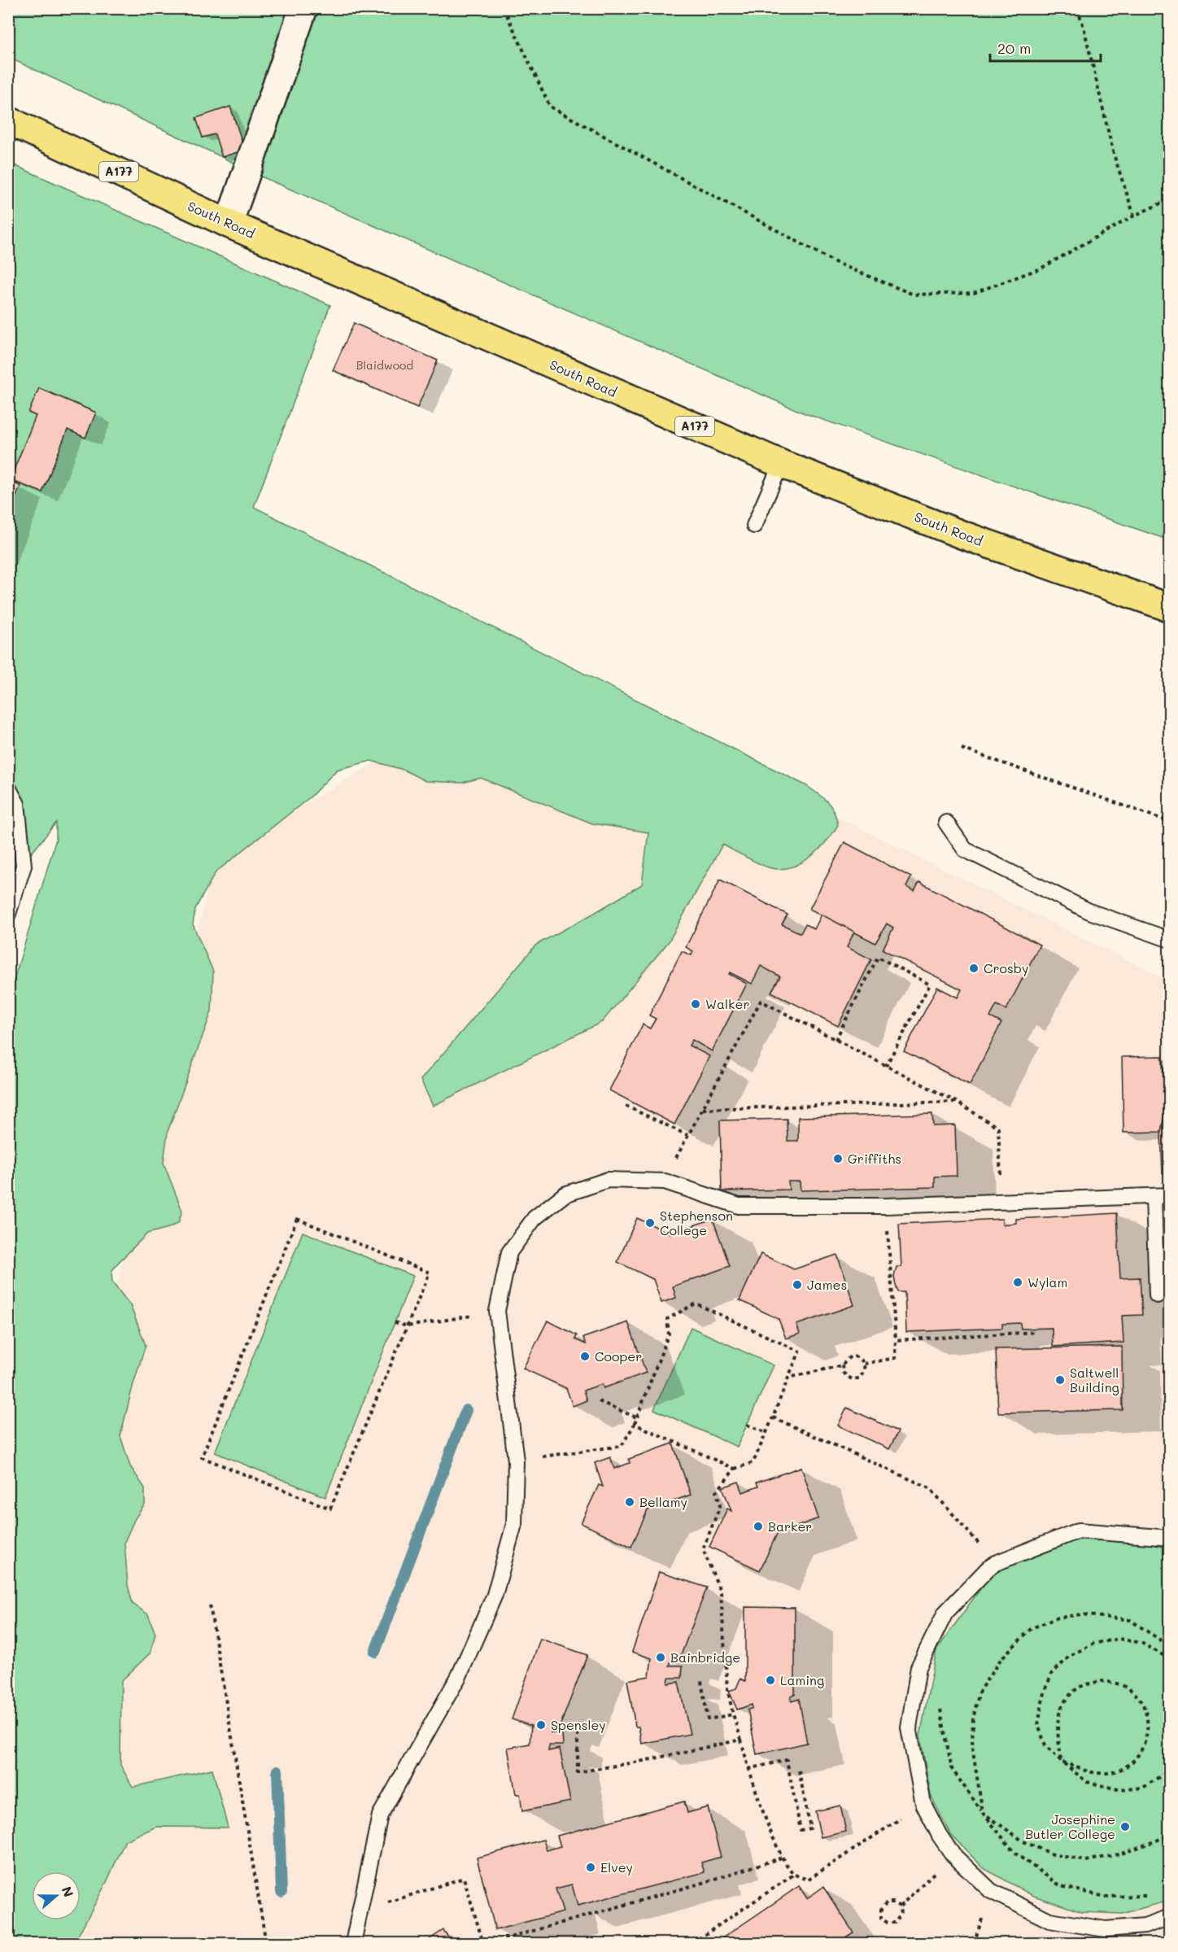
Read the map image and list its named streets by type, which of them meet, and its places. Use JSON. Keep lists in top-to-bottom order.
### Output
{
  "streets": {
    "main road": ["A177", "South Road"]
  },
  "places": [
    "Crosby",
    "Walker",
    "Griffiths",
    "Stephenson College",
    "Wylam",
    "James",
    "Cooper",
    "Saltwell Building",
    "Bellamy",
    "Barker",
    "Bainbridge",
    "Laming",
    "Spensley",
    "Josephine Butler College",
    "Elvey"
  ],
  "house_numbers": ["Blaidwood"],
  "scale_bar": "20 m",
  "north": "right"
}
